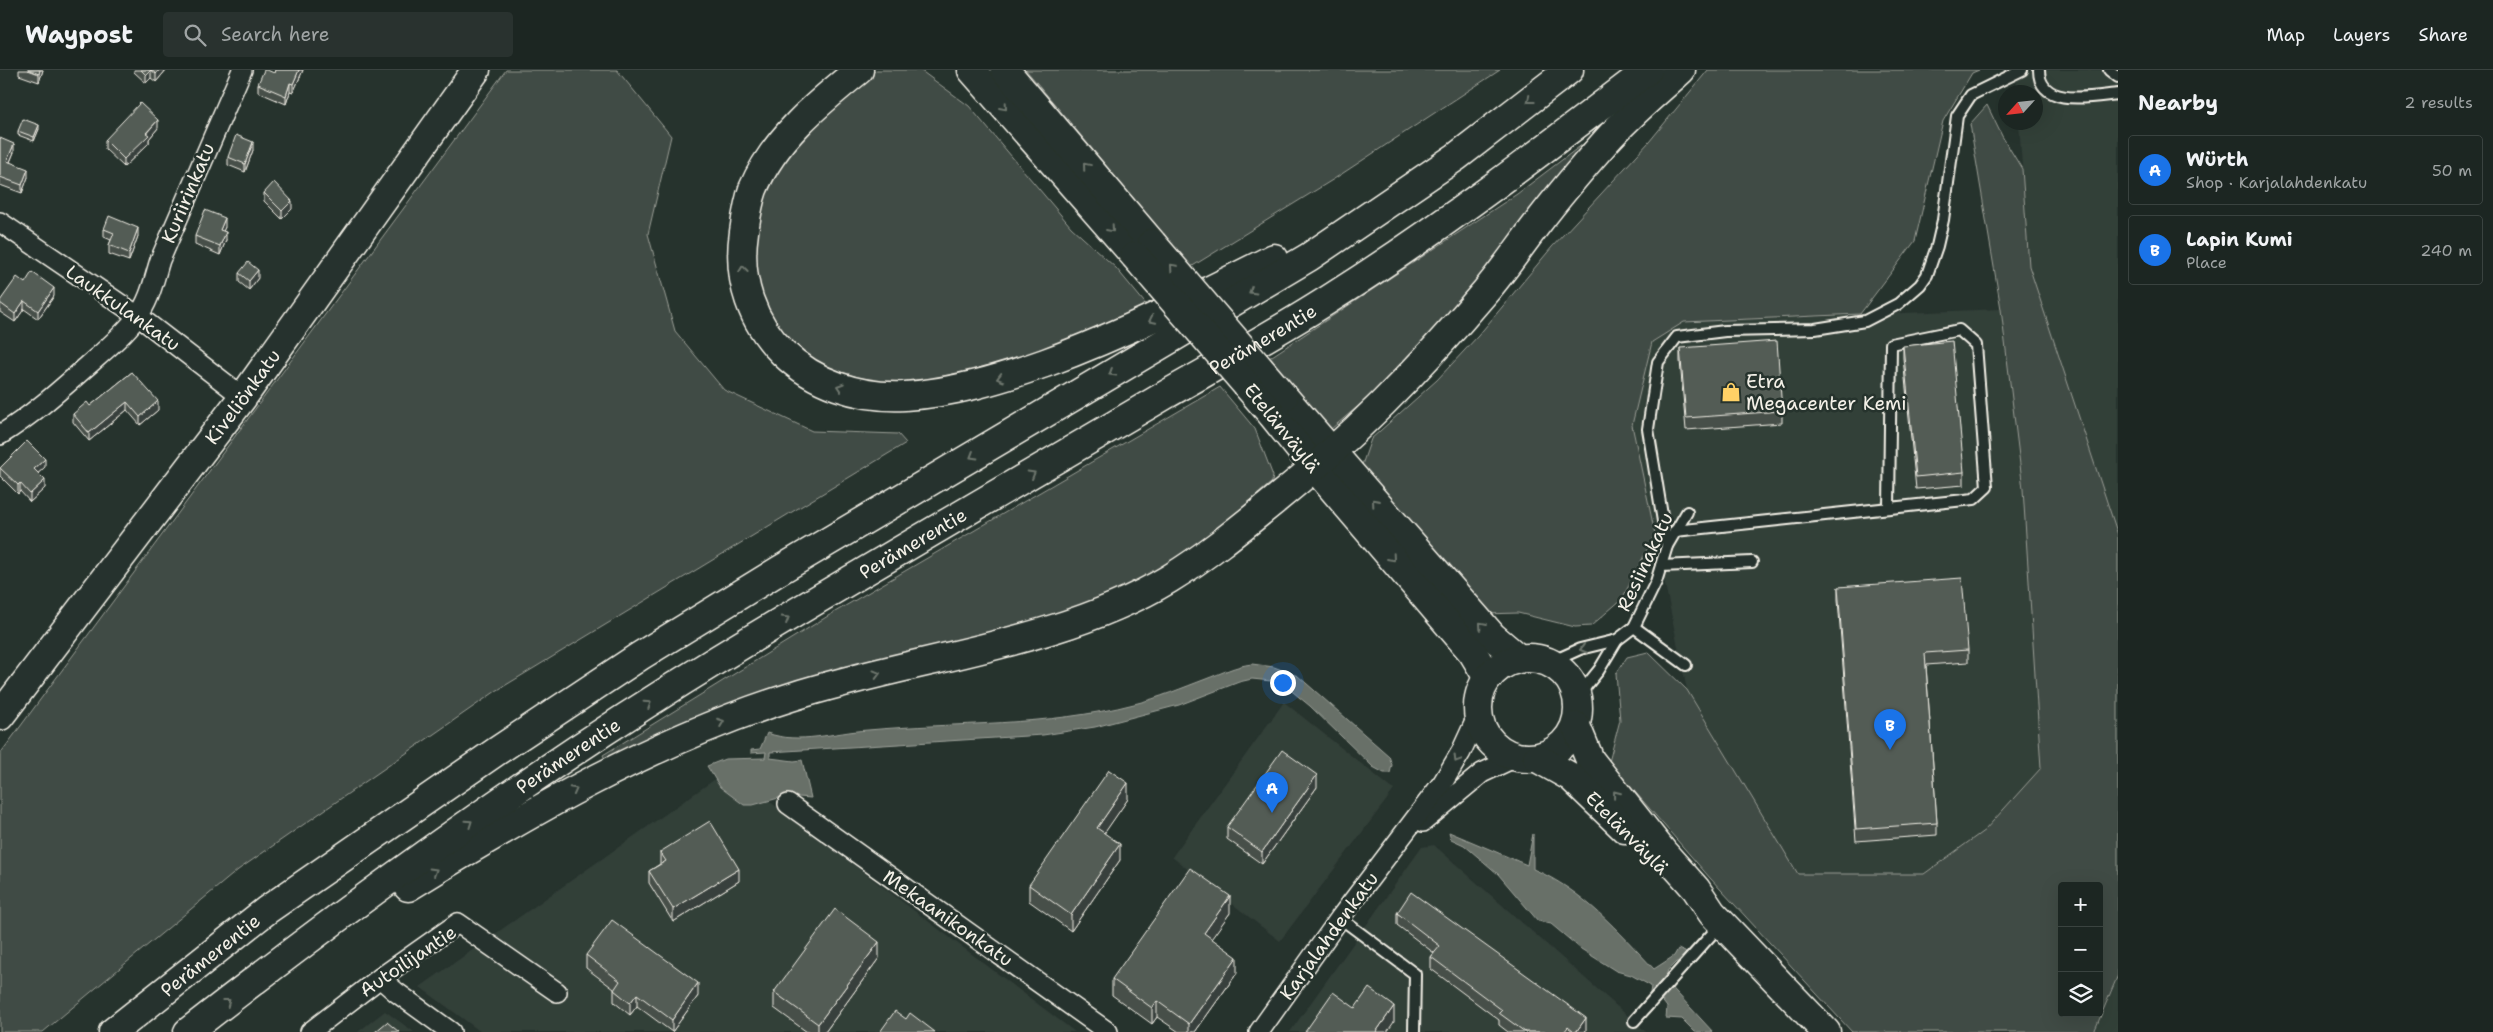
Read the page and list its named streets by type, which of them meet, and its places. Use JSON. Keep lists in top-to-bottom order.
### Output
{
  "streets": {
    "main road": ["Perämerentie", "Kiveliönkatu", "Etelänväylä"],
    "street": [
      "Kuriirinkatu",
      "Laukkulankatu",
      "Mekaanikonkatu",
      "Karjalahdenkatu",
      "Autoilijantie"
    ],
    "lane": ["Resiinakatu"]
  },
  "crossings": [
    ["Kuriirinkatu", "Laukkulankatu"],
    ["Laukkulankatu", "Kiveliönkatu"],
    ["Etelänväylä", "Resiinakatu"],
    ["Etelänväylä", "Karjalahdenkatu"],
    ["Resiinakatu", "Karjalahdenkatu"]
  ],
  "places": {
    "shop": ["Etra Megacenter Kemi"]
  },
  "north": "bottom left",
  "page": {
    "header": "Waypost",
    "search": "Search here",
    "nav": ["Map", "Layers", "Share"],
    "heading": ["Nearby", "2 results"],
    "list": [
      {
        "mark": "A",
        "name": "Würth",
        "note": "Shop · Karjalahdenkatu",
        "value": "50 m"
      },
      {
        "mark": "B",
        "name": "Lapin Kumi",
        "note": "Place",
        "value": "240 m"
      }
    ],
    "pins": ["B", "A"],
    "map_buttons": ["+", "−"]
  }
}
